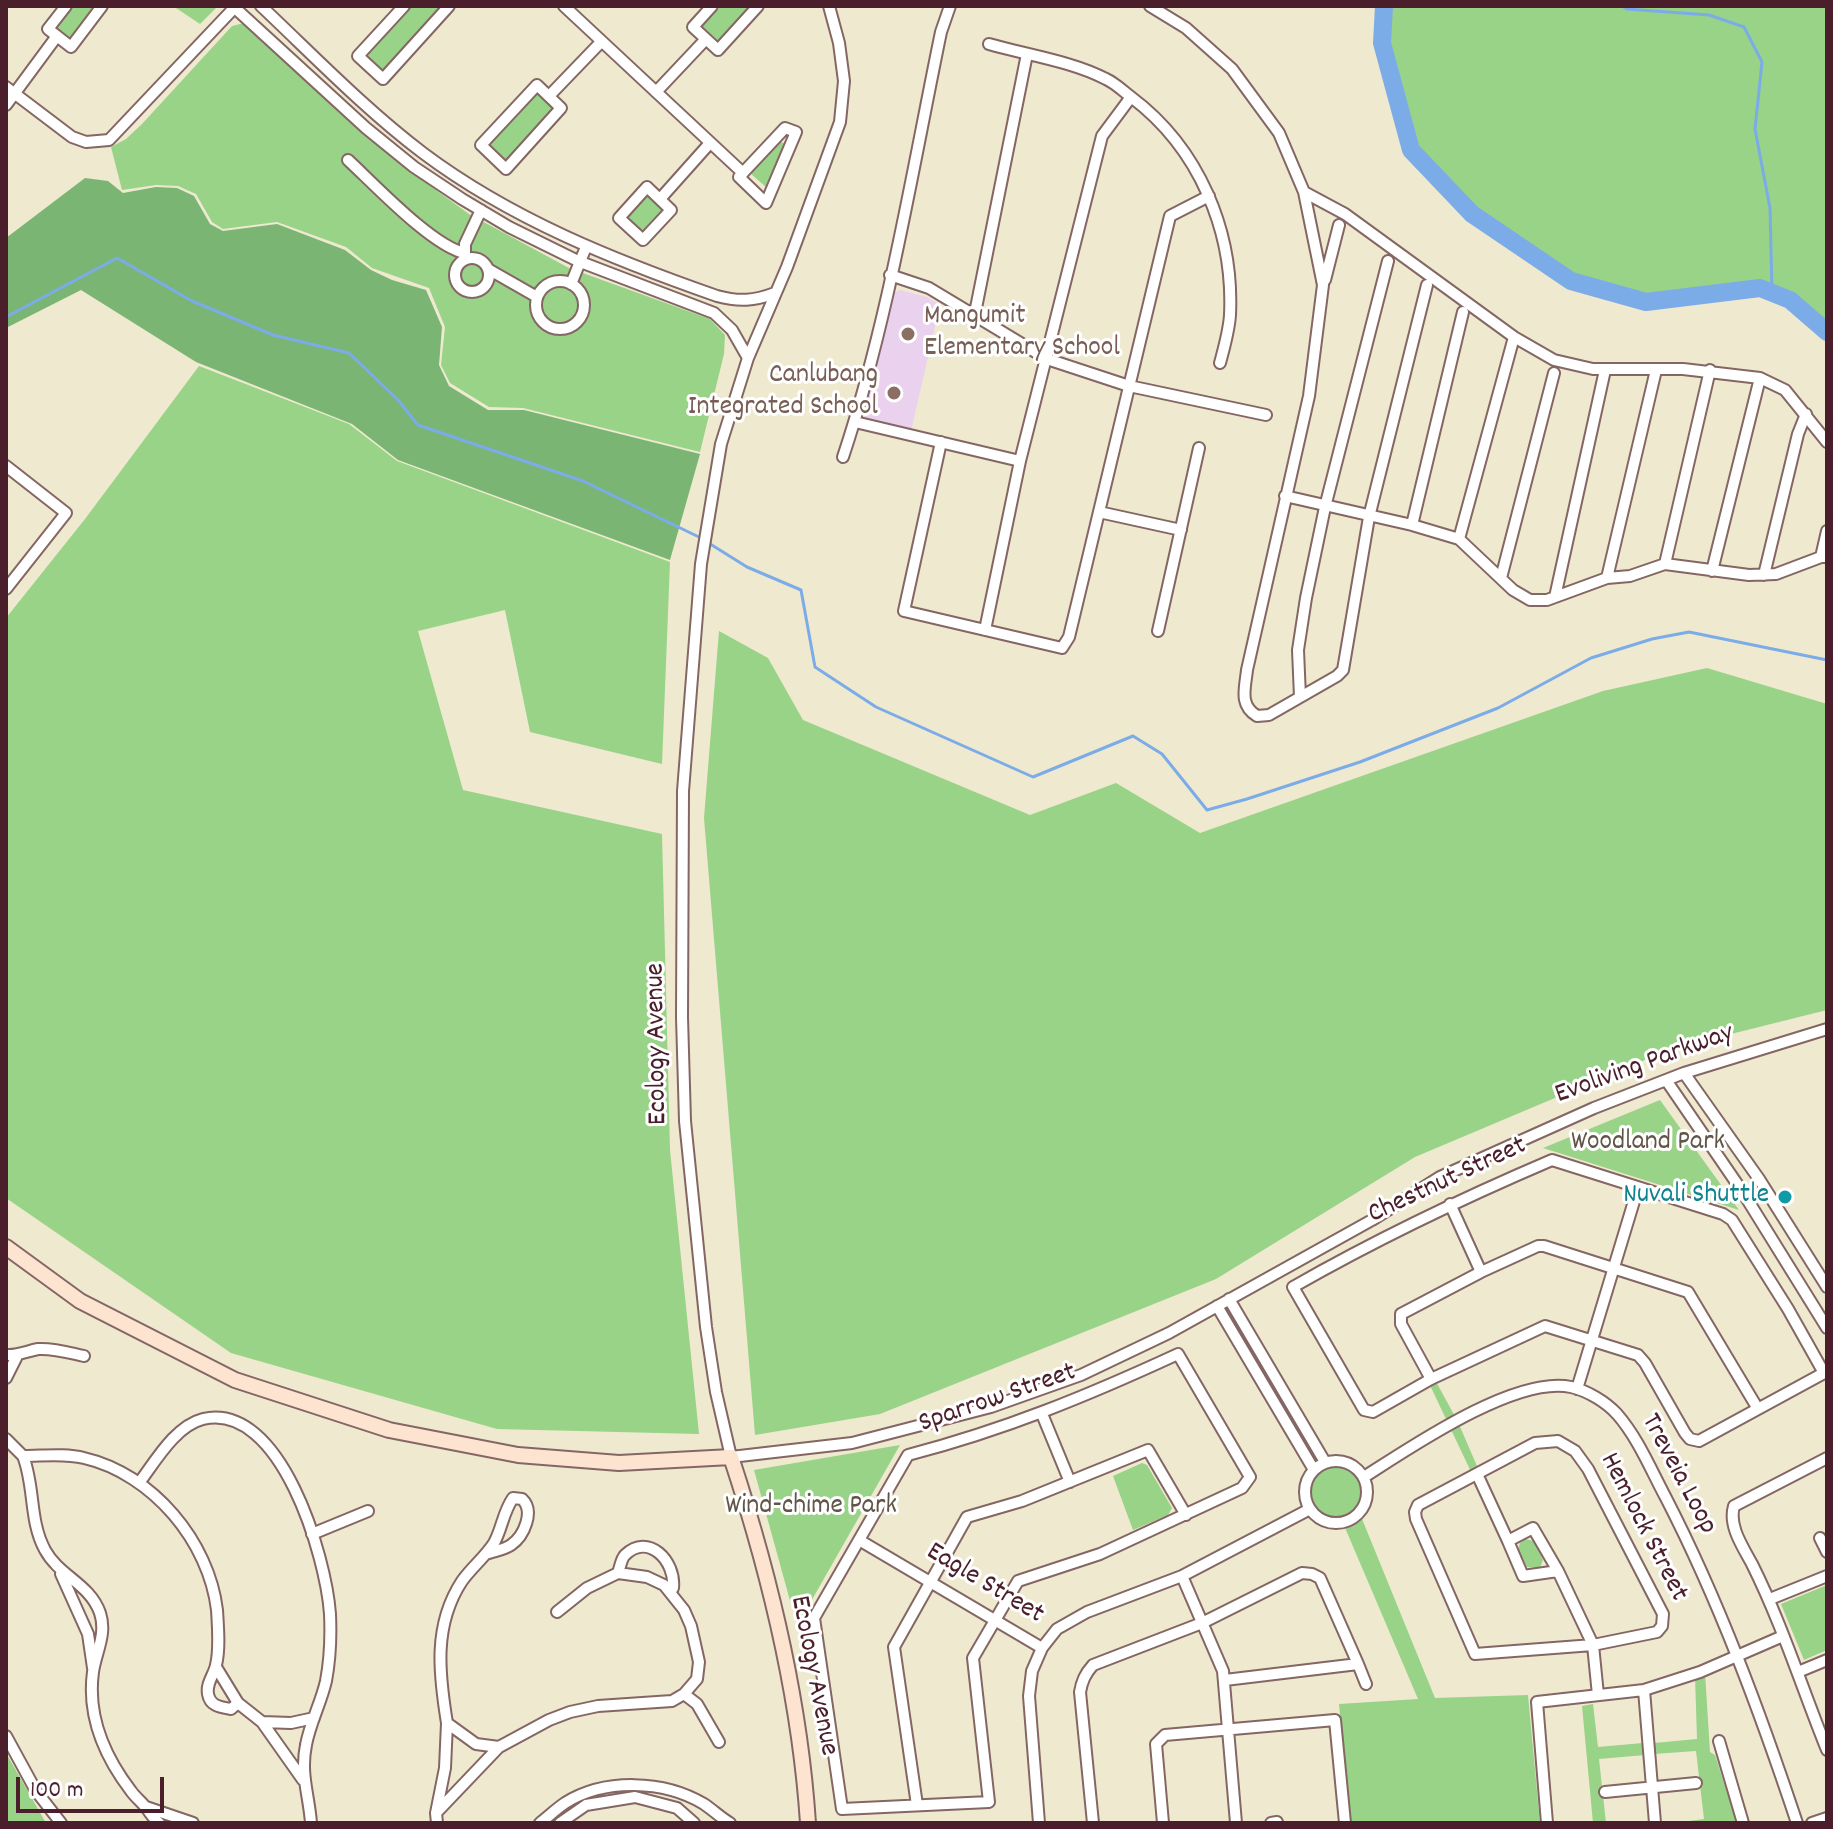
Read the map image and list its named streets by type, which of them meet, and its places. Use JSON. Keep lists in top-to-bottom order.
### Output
{
  "streets": {
    "street": [
      "Ecology Avenue",
      "Evoliving Parkway",
      "Chestnut Street",
      "Sparrow Street",
      "Treveia Loop",
      "Hemlock Street",
      "Eagle Street"
    ]
  },
  "crossings": [
    ["Ecology Avenue", "Evoliving Parkway"],
    ["Sparrow Street", "Eagle Street"]
  ],
  "parks": ["Woodland Park", "Wind-chime Park"],
  "places": ["Mangumit Elementary School", "Canlubang Integrated School", "Nuvali Shuttle"],
  "scale_bar": "100 m"
}
